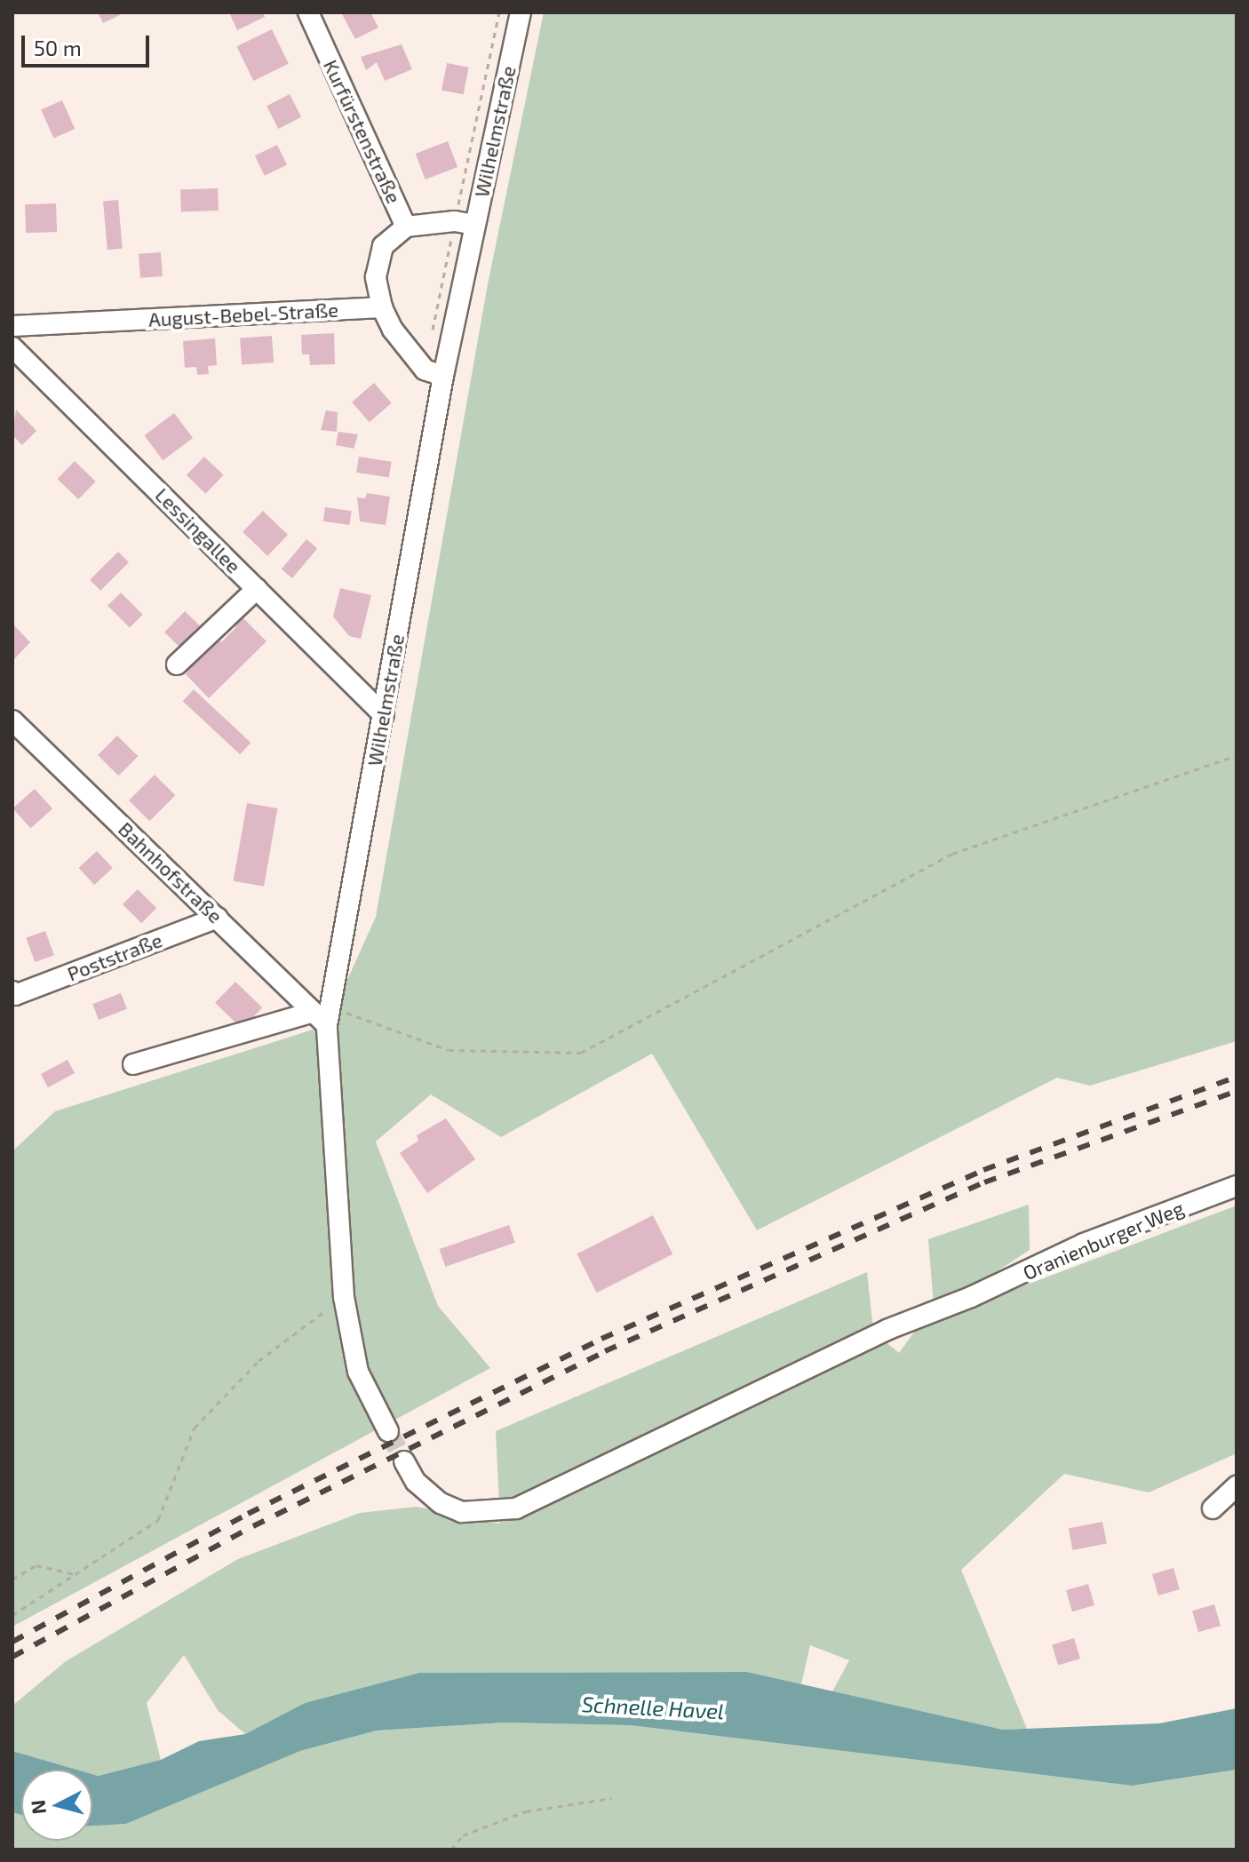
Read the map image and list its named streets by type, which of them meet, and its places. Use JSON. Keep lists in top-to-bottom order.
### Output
{
  "streets": {
    "street": [
      "Kurfürstenstraße",
      "Wilhelmstraße",
      "August-Bebel-Straße",
      "Lessingallee",
      "Bahnhofstraße",
      "Poststraße",
      "Oranienburger Weg"
    ]
  },
  "crossings": [
    ["Kurfürstenstraße", "Wilhelmstraße"],
    ["Wilhelmstraße", "Lessingallee"],
    ["Wilhelmstraße", "Bahnhofstraße"],
    ["Bahnhofstraße", "Poststraße"]
  ],
  "water": ["Schnelle Havel"],
  "scale_bar": "50 m",
  "north": "left"
}
